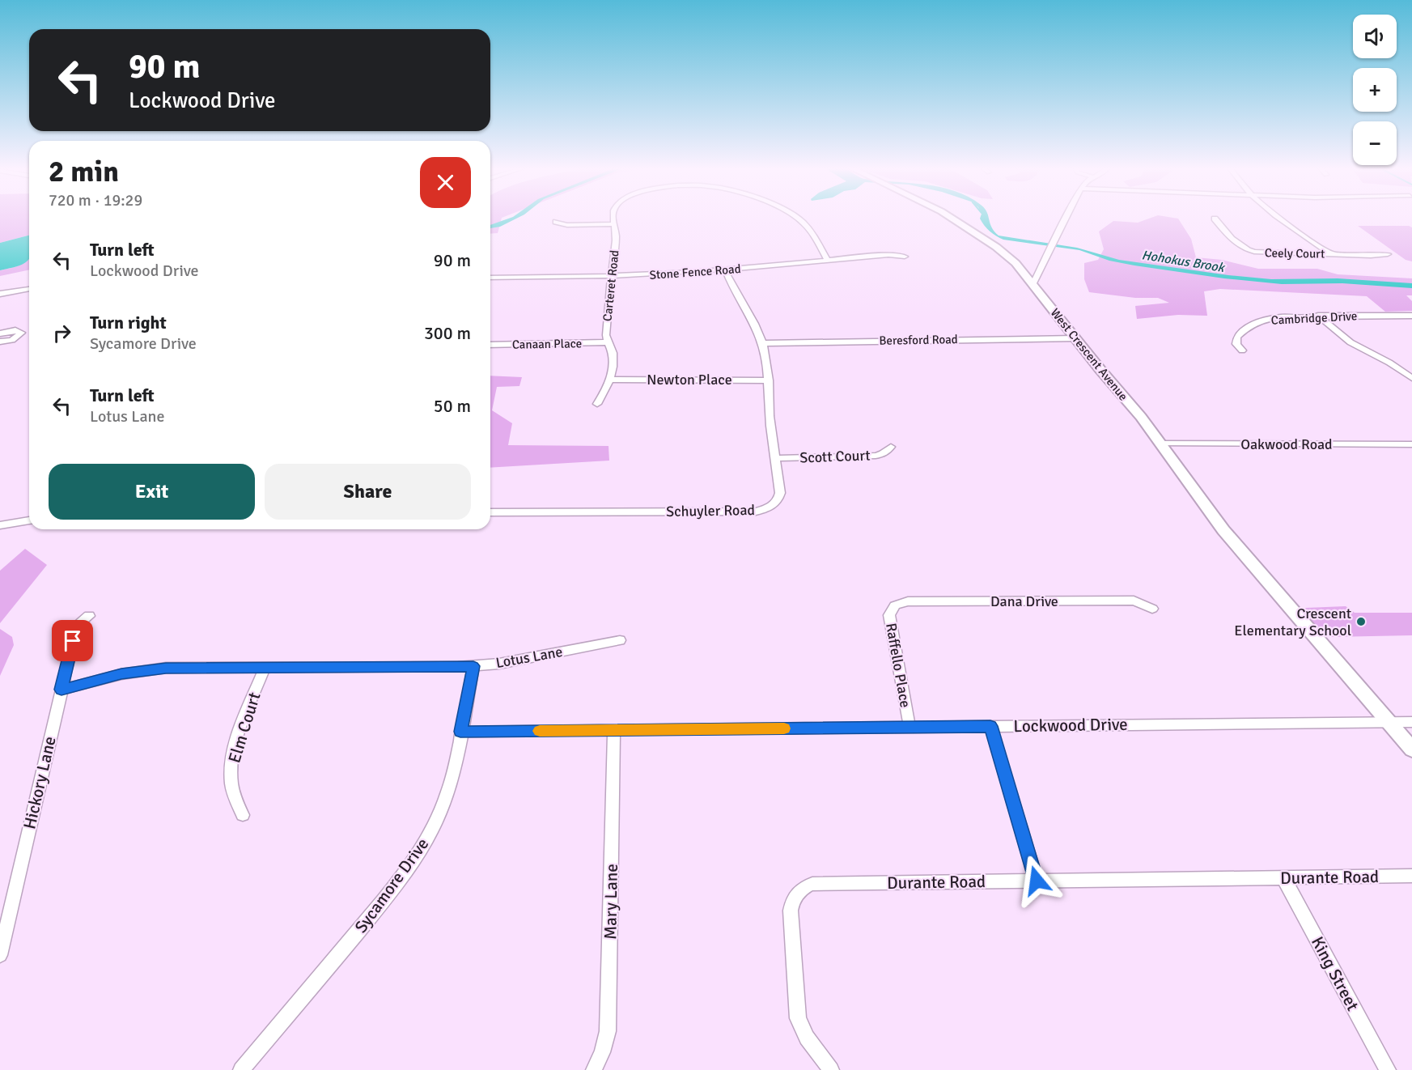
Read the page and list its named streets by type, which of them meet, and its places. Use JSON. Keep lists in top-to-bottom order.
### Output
{
  "streets": {
    "main road": ["West Crescent Avenue"],
    "street": [
      "Ceely Court",
      "Stone Fence Road",
      "Carteret Road",
      "Cambridge Drive",
      "Beresford Road",
      "Canaan Place",
      "Newton Place",
      "Oakwood Road",
      "Scott Court",
      "Schuyler Road",
      "Dana Drive",
      "Lotus Lane",
      "Raffello Place",
      "Lockwood Drive",
      "Elm Court",
      "Hickory Lane",
      "Durante Road",
      "Sycamore Drive",
      "Mary Lane",
      "King Street"
    ]
  },
  "crossings": [
    ["Stone Fence Road", "Carteret Road"],
    ["Stone Fence Road", "Schuyler Road"],
    ["Carteret Road", "Canaan Place"],
    ["Carteret Road", "Newton Place"],
    ["Beresford Road", "West Crescent Avenue"],
    ["Beresford Road", "Schuyler Road"],
    ["West Crescent Avenue", "Oakwood Road"],
    ["West Crescent Avenue", "Lockwood Drive"],
    ["Newton Place", "Schuyler Road"],
    ["Scott Court", "Schuyler Road"],
    ["Dana Drive", "Raffello Place"],
    ["Lotus Lane", "Elm Court"],
    ["Lotus Lane", "Hickory Lane"],
    ["Lotus Lane", "Sycamore Drive"],
    ["Raffello Place", "Lockwood Drive"],
    ["Lockwood Drive", "Sycamore Drive"],
    ["Lockwood Drive", "Mary Lane"],
    ["Durante Road", "King Street"]
  ],
  "water": ["Hohokus Brook"],
  "places": ["Crescent Elementary School"],
  "page": {
    "map_buttons": ["+", "−"],
    "turn": ["90 m", "Lockwood Drive"],
    "heading": ["2 min", "720 m · 19:29"],
    "list": [
      {
        "name": "Turn left",
        "note": "Lockwood Drive",
        "value": "90 m"
      },
      {
        "name": "Turn right",
        "note": "Sycamore Drive",
        "value": "300 m"
      },
      {
        "name": "Turn left",
        "note": "Lotus Lane",
        "value": "50 m"
      }
    ],
    "buttons": ["Exit", "Share"]
  }
}
